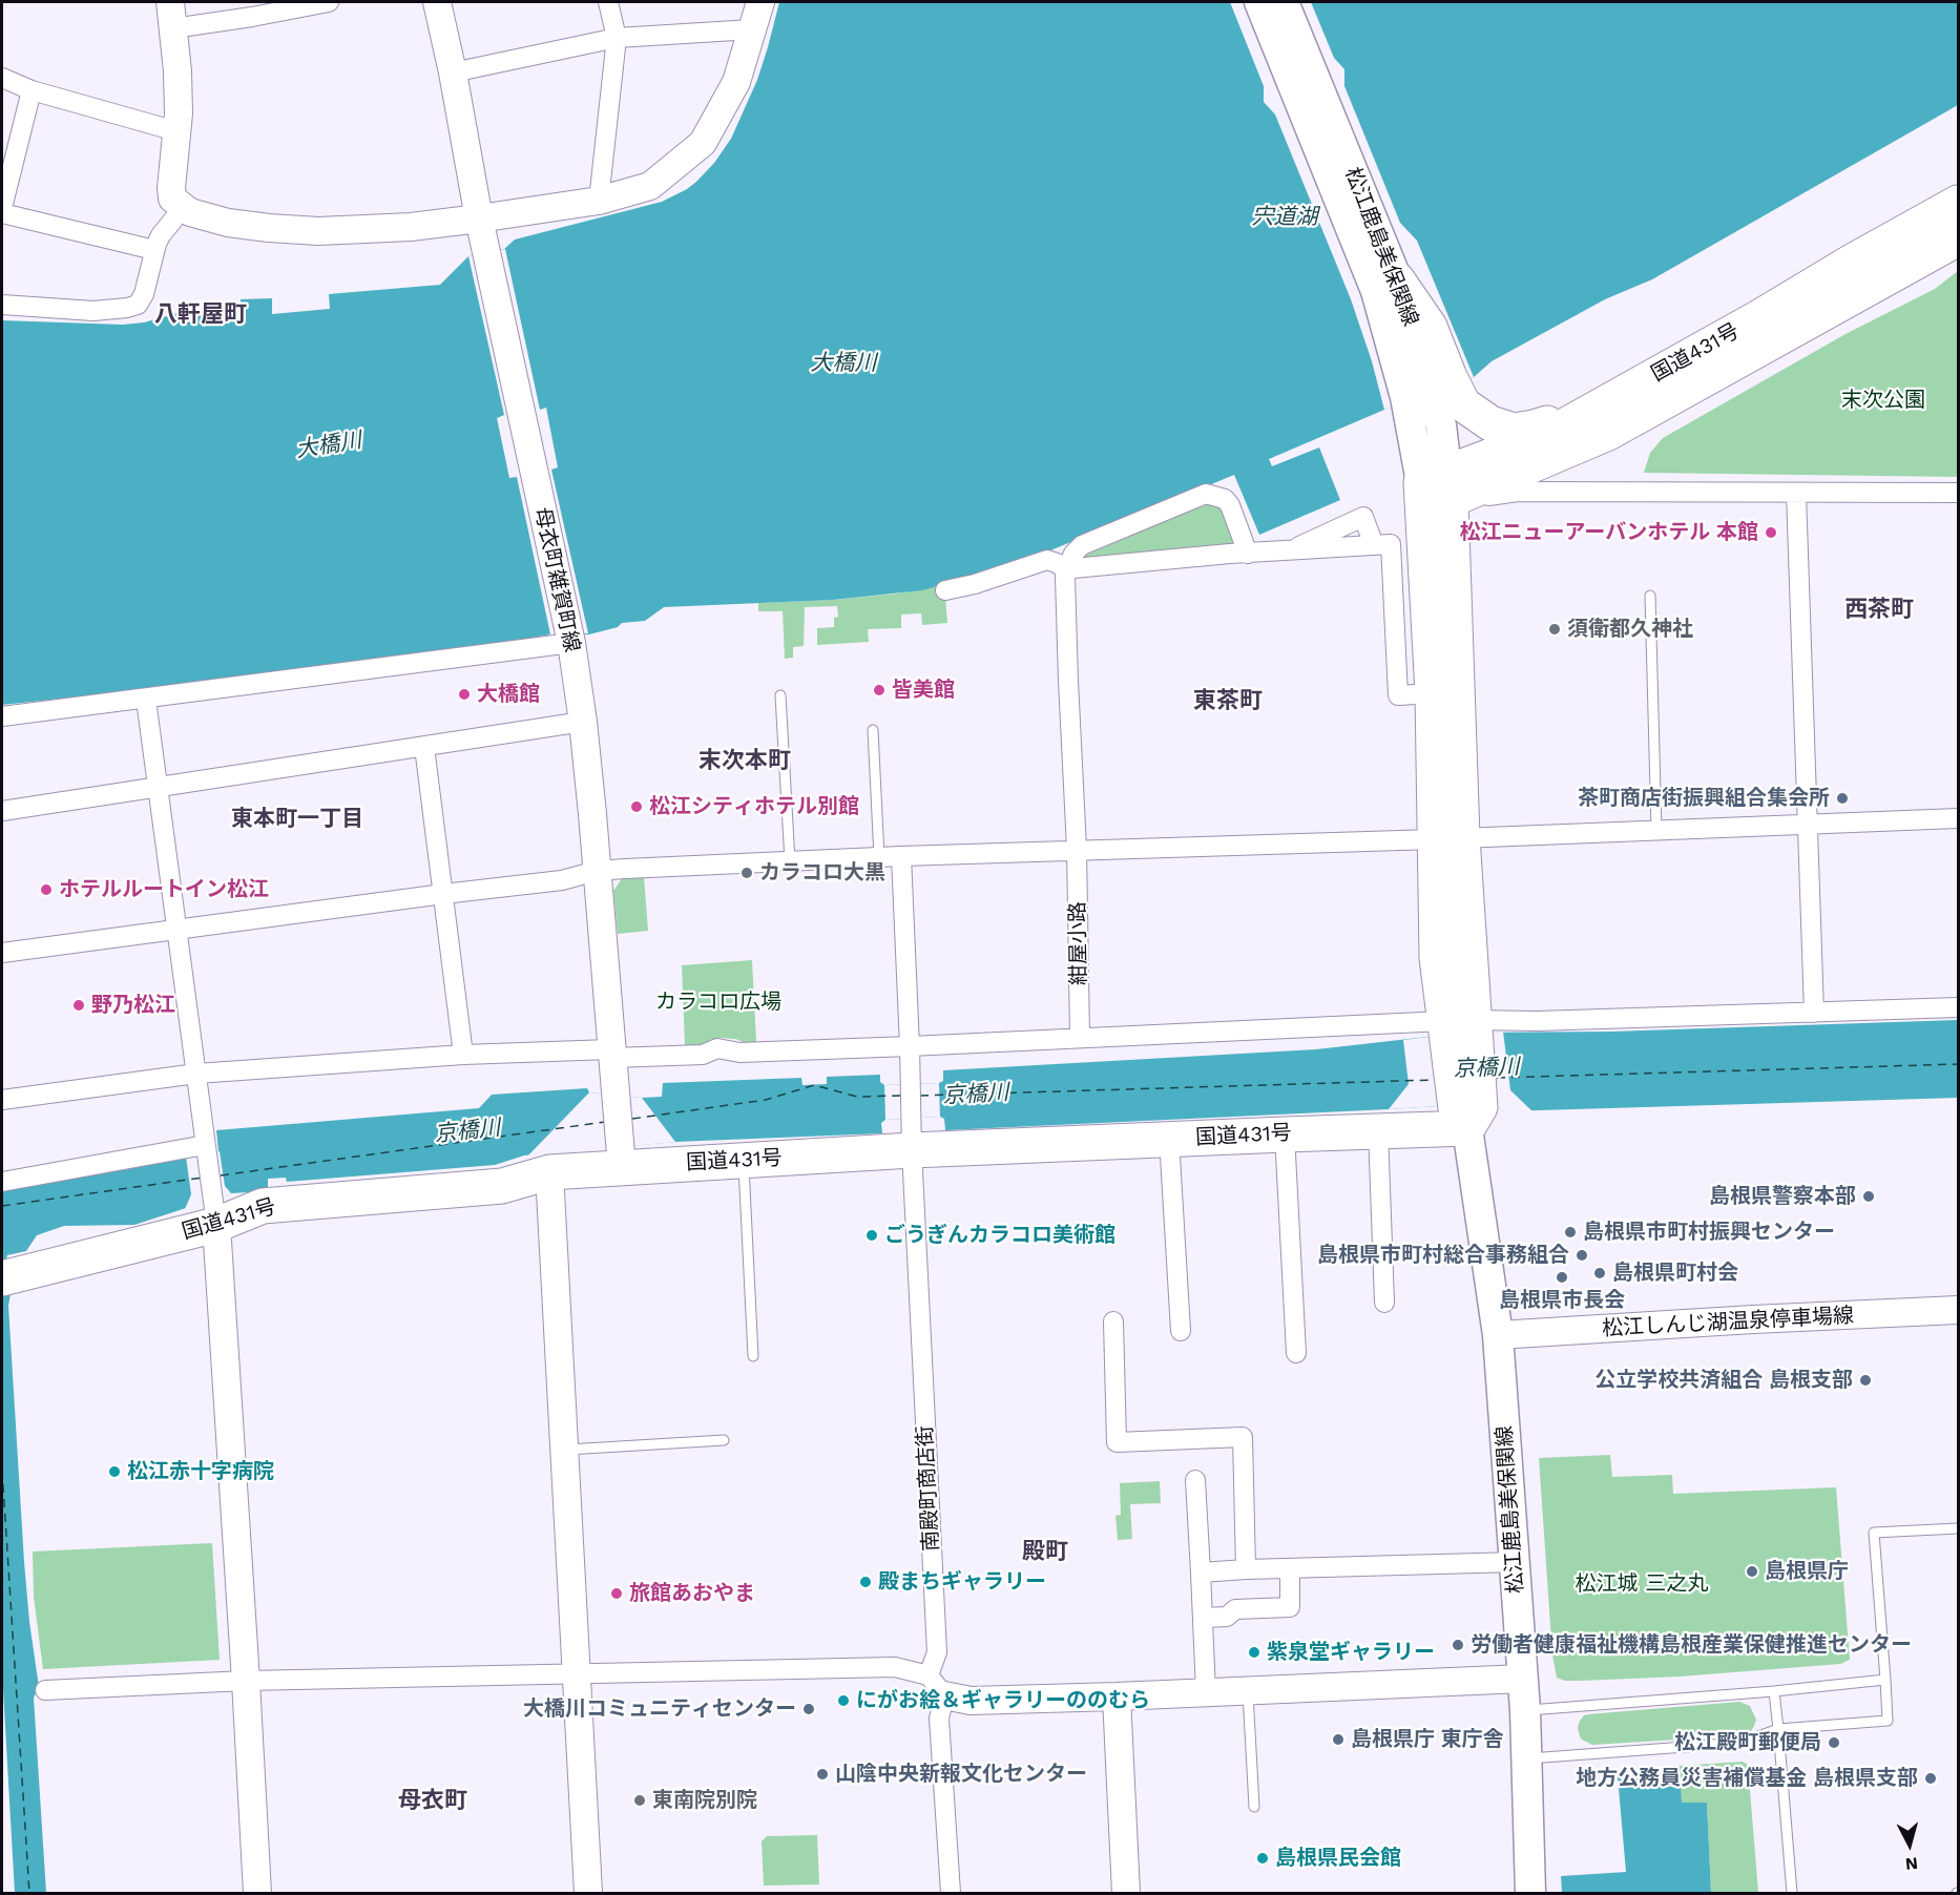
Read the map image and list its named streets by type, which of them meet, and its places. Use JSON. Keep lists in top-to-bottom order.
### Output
{
  "streets": {
    "highway": ["国道431号"],
    "main road": ["松江鹿島美保関線"],
    "street": [
      "母衣町雑賀町線",
      "紺屋小路",
      "松江しんじ湖温泉停車場線",
      "南殿町商店街"
    ]
  },
  "crossings": [
    ["松江鹿島美保関線", "国道431号"],
    ["松江鹿島美保関線", "松江しんじ湖温泉停車場線"],
    ["国道431号", "母衣町雑賀町線"],
    ["国道431号", "南殿町商店街"]
  ],
  "districts": [
    "八軒屋町",
    "西茶町",
    "東茶町",
    "末次本町",
    "東本町一丁目",
    "殿町",
    "母衣町"
  ],
  "water": ["宍道湖", "大橋川", "京橋川"],
  "parks": ["末次公園", "カラコロ広場", "松江城 三之丸"],
  "places": [
    "松江ニューアーバンホテル 本館",
    "須衛都久神社",
    "皆美館",
    "大橋館",
    "茶町商店街振興組合集会所",
    "松江シティホテル別館",
    "カラコロ大黒",
    "ホテルルートイン松江",
    "野乃松江",
    "島根県警察本部",
    "島根県市町村振興センター",
    "ごうぎんカラコロ美術館",
    "島根県市町村総合事務組合",
    "島根県町村会",
    "島根県市長会",
    "公立学校共済組合 島根支部",
    "松江赤十字病院",
    "島根県庁",
    "殿まちギャラリー",
    "旅館あおやま",
    "労働者健康福祉機構島根産業保健推進センター",
    "紫泉堂ギャラリー",
    "にがお絵＆ギャラリーののむら",
    "大橋川コミュニティセンター",
    "島根県庁 東庁舎",
    "松江殿町郵便局",
    "山陰中央新報文化センター",
    "地方公務員災害補償基金 島根県支部",
    "東南院別院",
    "島根県民会館"
  ],
  "north": "bottom"
}
